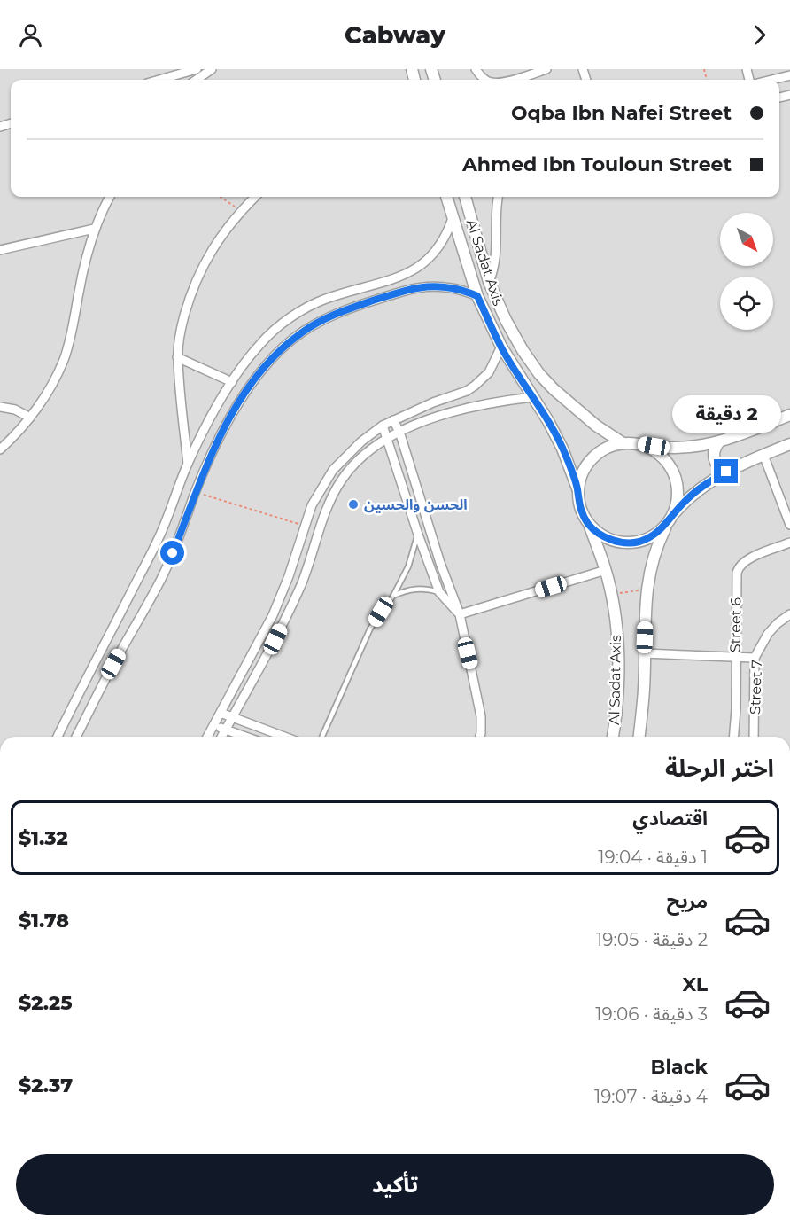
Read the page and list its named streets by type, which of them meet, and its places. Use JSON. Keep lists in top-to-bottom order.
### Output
{
  "streets": {
    "street": ["Al Sadat Axis", "Street 6", "Street 7"]
  },
  "places": ["الحسن والحسين"],
  "north": "bottom right",
  "page": {
    "header": "Cabway",
    "banner": ["Oqba Ibn Nafei Street", "Ahmed Ibn Touloun Street"],
    "bubble": "2 دقيقة",
    "heading": "اختر الرحلة",
    "list": [
      {
        "name": "اقتصادي",
        "note": "1 دقيقة · 19:04",
        "value": "$1.32"
      },
      {
        "name": "مريح",
        "note": "2 دقيقة · 19:05",
        "value": "$1.78"
      },
      {
        "name": "XL",
        "note": "3 دقيقة · 19:06",
        "value": "$2.25"
      },
      {
        "name": "Black",
        "note": "4 دقيقة · 19:07",
        "value": "$2.37"
      }
    ],
    "buttons": "تأكيد"
  }
}
